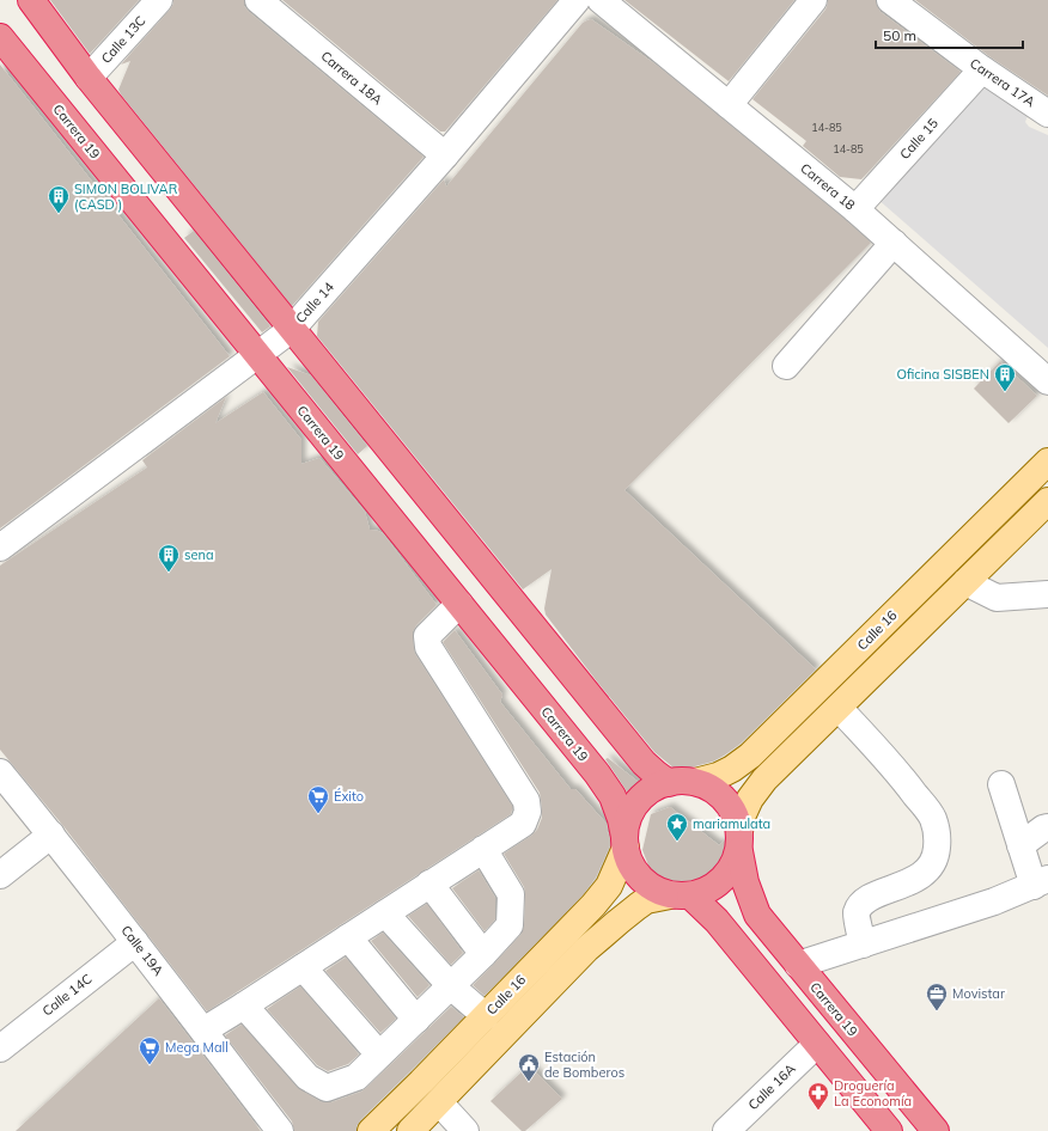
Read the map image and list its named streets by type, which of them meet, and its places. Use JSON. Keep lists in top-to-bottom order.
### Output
{
  "streets": {
    "highway": ["Carrera 19"],
    "main road": ["Calle 16"],
    "street": [
      "Calle 13C",
      "Carrera 18A",
      "Carrera 17A",
      "Calle 15",
      "Carrera 18",
      "Calle 14",
      "Calle 19A",
      "Calle 14C",
      "Calle 16A"
    ]
  },
  "crossings": [
    ["Carrera 18A", "Calle 14"],
    ["Carrera 17A", "Calle 15"],
    ["Carrera 19", "Calle 14"],
    ["Carrera 19", "Calle 16"],
    ["Calle 15", "Carrera 18"],
    ["Calle 19A", "Calle 14C"]
  ],
  "places": {
    "building": ["SIMON BOLIVAR (CASD )", "Oficina SISBEN", "sena"],
    "supermarket": ["Éxito", "Mega Mall"],
    "place": ["mariamulata"],
    "office": ["Movistar"],
    "public building": ["Estación de Bomberos"],
    "pharmacy": ["Droguería La Economía"]
  },
  "house_numbers": ["14-85", "14-85"],
  "scale_bar": "50 m"
}
